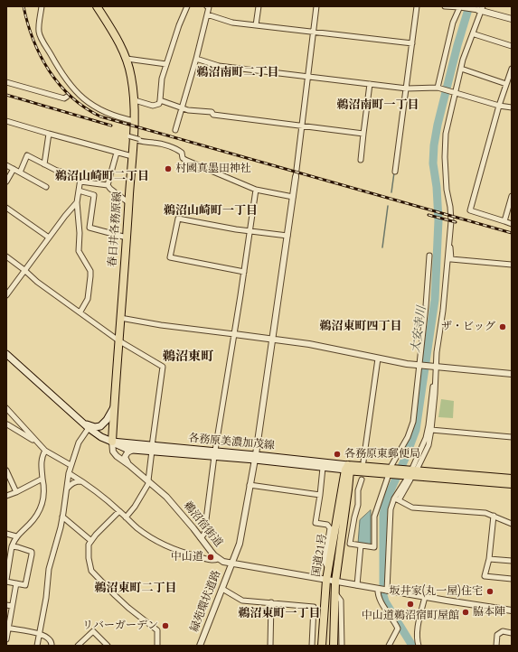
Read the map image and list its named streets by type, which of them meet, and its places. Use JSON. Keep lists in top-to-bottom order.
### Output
{
  "streets": {
    "main road": ["春日井各務原線", "各務原美濃加茂線", "国道21号"],
    "street": ["鵜沼宿街道", "緑苑環状道路"]
  },
  "crossings": [
    ["春日井各務原線", "各務原美濃加茂線"],
    ["春日井各務原線", "鵜沼宿街道"],
    ["各務原美濃加茂線", "鵜沼宿街道"],
    ["各務原美濃加茂線", "国道21号"],
    ["各務原美濃加茂線", "緑苑環状道路"],
    ["鵜沼宿街道", "国道21号"],
    ["鵜沼宿街道", "緑苑環状道路"]
  ],
  "districts": [
    "鵜沼南町二丁目",
    "鵜沼南町一丁目",
    "鵜沼山崎町二丁目",
    "鵜沼山崎町一丁目",
    "鵜沼東町四丁目",
    "鵜沼東町",
    "鵜沼東町二丁目",
    "鵜沼東町一丁目"
  ],
  "water": ["大安寺川"],
  "places": [
    "村國真墨田神社",
    "ザ・ビッグ",
    "各務原東郵便局",
    "中山道",
    "坂井家(丸一屋)住宅",
    "中山道鵜沼宿町屋館",
    "脇本陣",
    "リバーガーデン"
  ]
}
